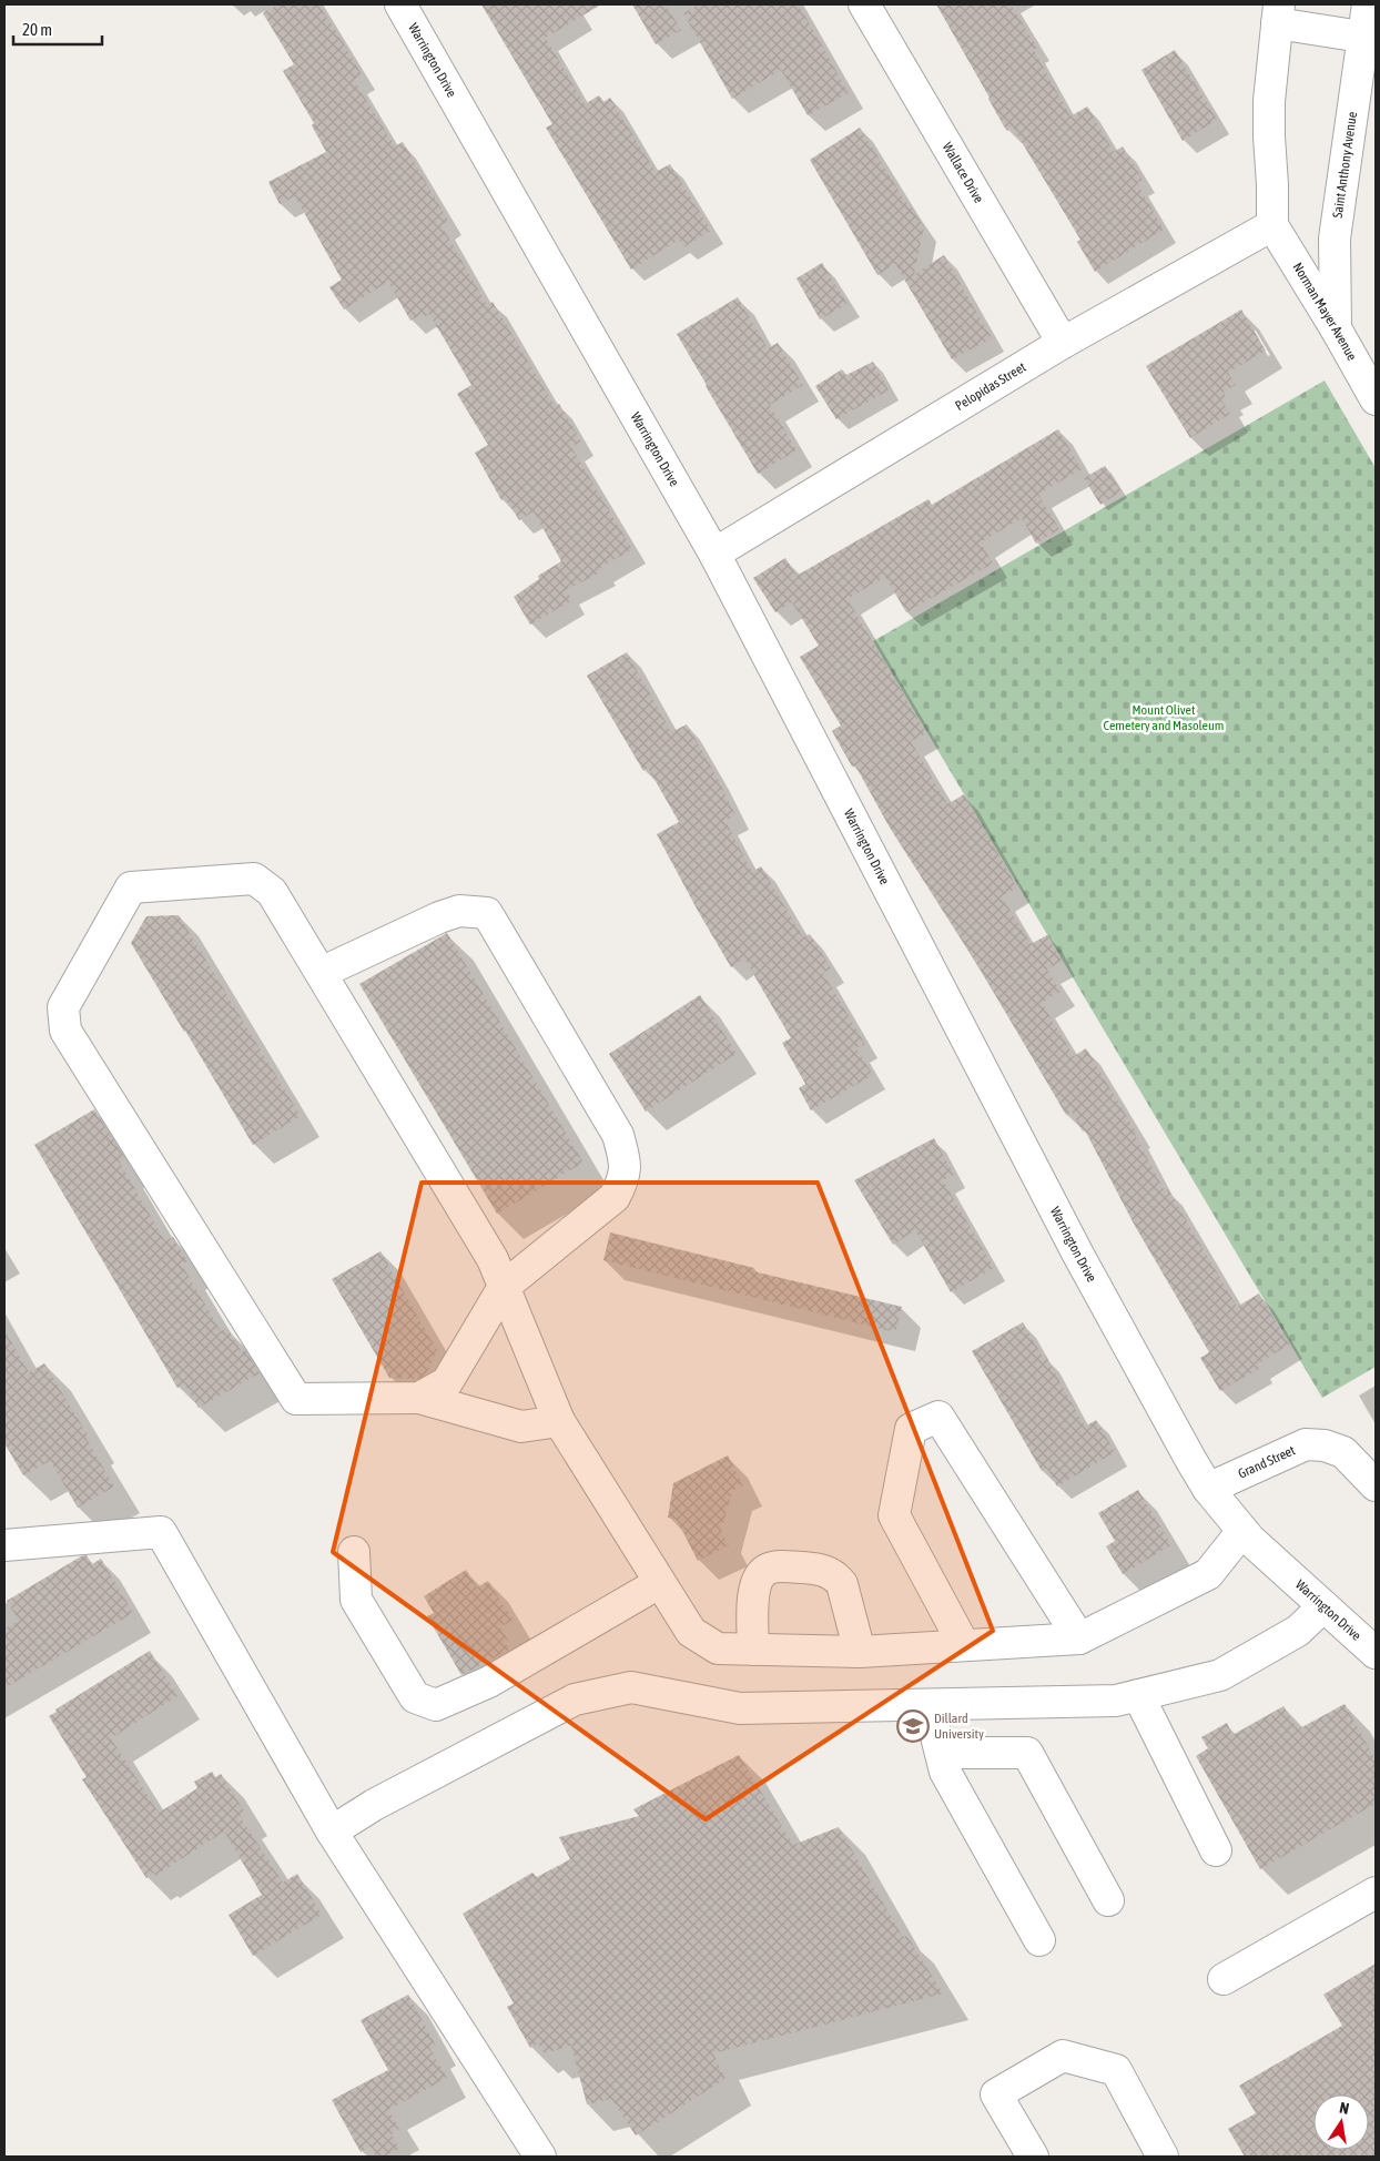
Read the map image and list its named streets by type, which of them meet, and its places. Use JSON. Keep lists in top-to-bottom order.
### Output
{
  "streets": {
    "street": [
      "Warrington Drive",
      "Saint Anthony Avenue",
      "Wallace Drive",
      "Norman Mayer Avenue",
      "Pelopidas Street",
      "Grand Street"
    ]
  },
  "crossings": [
    ["Warrington Drive", "Pelopidas Street"],
    ["Warrington Drive", "Grand Street"],
    ["Saint Anthony Avenue", "Norman Mayer Avenue"],
    ["Wallace Drive", "Pelopidas Street"],
    ["Norman Mayer Avenue", "Pelopidas Street"]
  ],
  "parks": ["Mount Olivet Cemetery and Masoleum"],
  "places": {
    "school or university": ["Dillard University"]
  },
  "scale_bar": "20 m",
  "north": "top"
}
